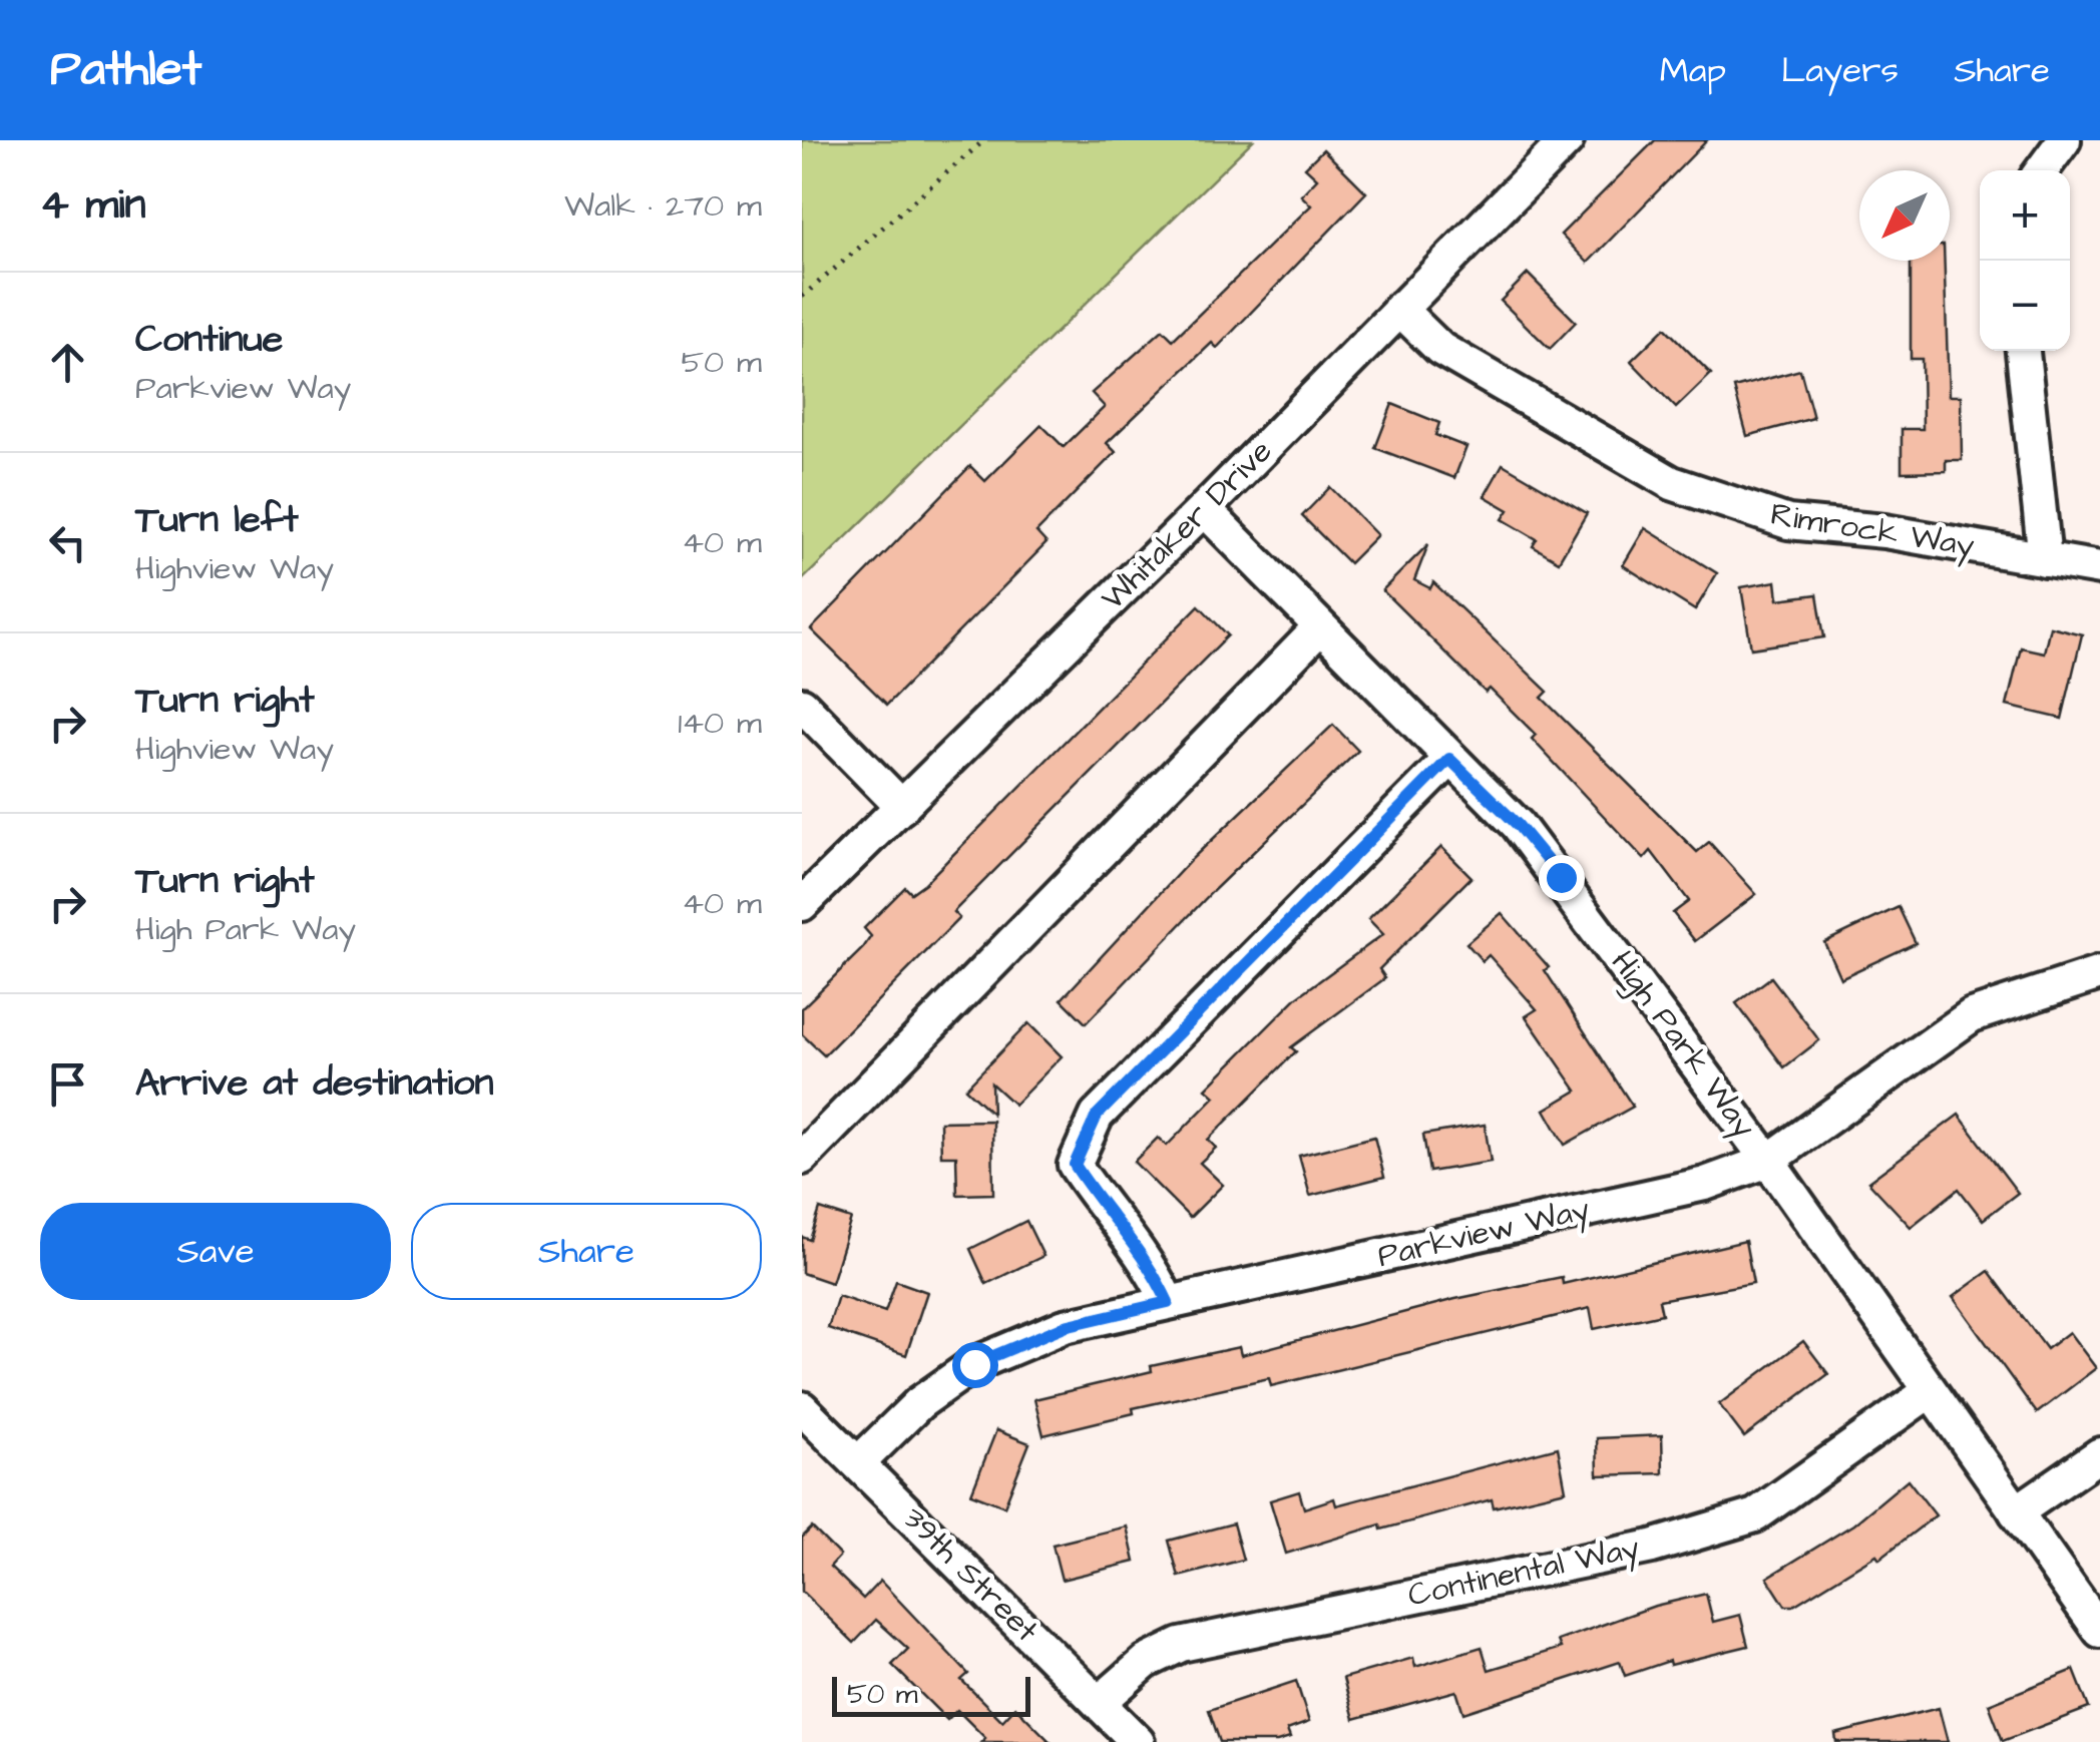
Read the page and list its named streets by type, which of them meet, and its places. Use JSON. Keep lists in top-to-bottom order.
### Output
{
  "streets": {
    "street": [
      "Whitaker Drive",
      "Rimrock Way",
      "High Park Way",
      "Parkview Way",
      "Continental Way",
      "39th Street"
    ]
  },
  "crossings": [
    ["Whitaker Drive", "Rimrock Way"],
    ["Whitaker Drive", "High Park Way"],
    ["High Park Way", "Parkview Way"],
    ["High Park Way", "Continental Way"],
    ["Parkview Way", "39th Street"],
    ["Continental Way", "39th Street"]
  ],
  "scale_bar": "50 m",
  "north": "bottom left",
  "page": {
    "header": "Pathlet",
    "nav": ["Map", "Layers", "Share"],
    "heading": ["4 min", "Walk · 270 m"],
    "map_buttons": ["+", "−"],
    "list": [
      ["Continue", "Parkview Way", "50 m"],
      ["Turn left", "Highview Way", "40 m"],
      ["Turn right", "Highview Way", "140 m"],
      ["Turn right", "High Park Way", "40 m"],
      "Arrive at destination"
    ],
    "buttons": ["Save", "Share"],
    "scale": "50 m"
  }
}
